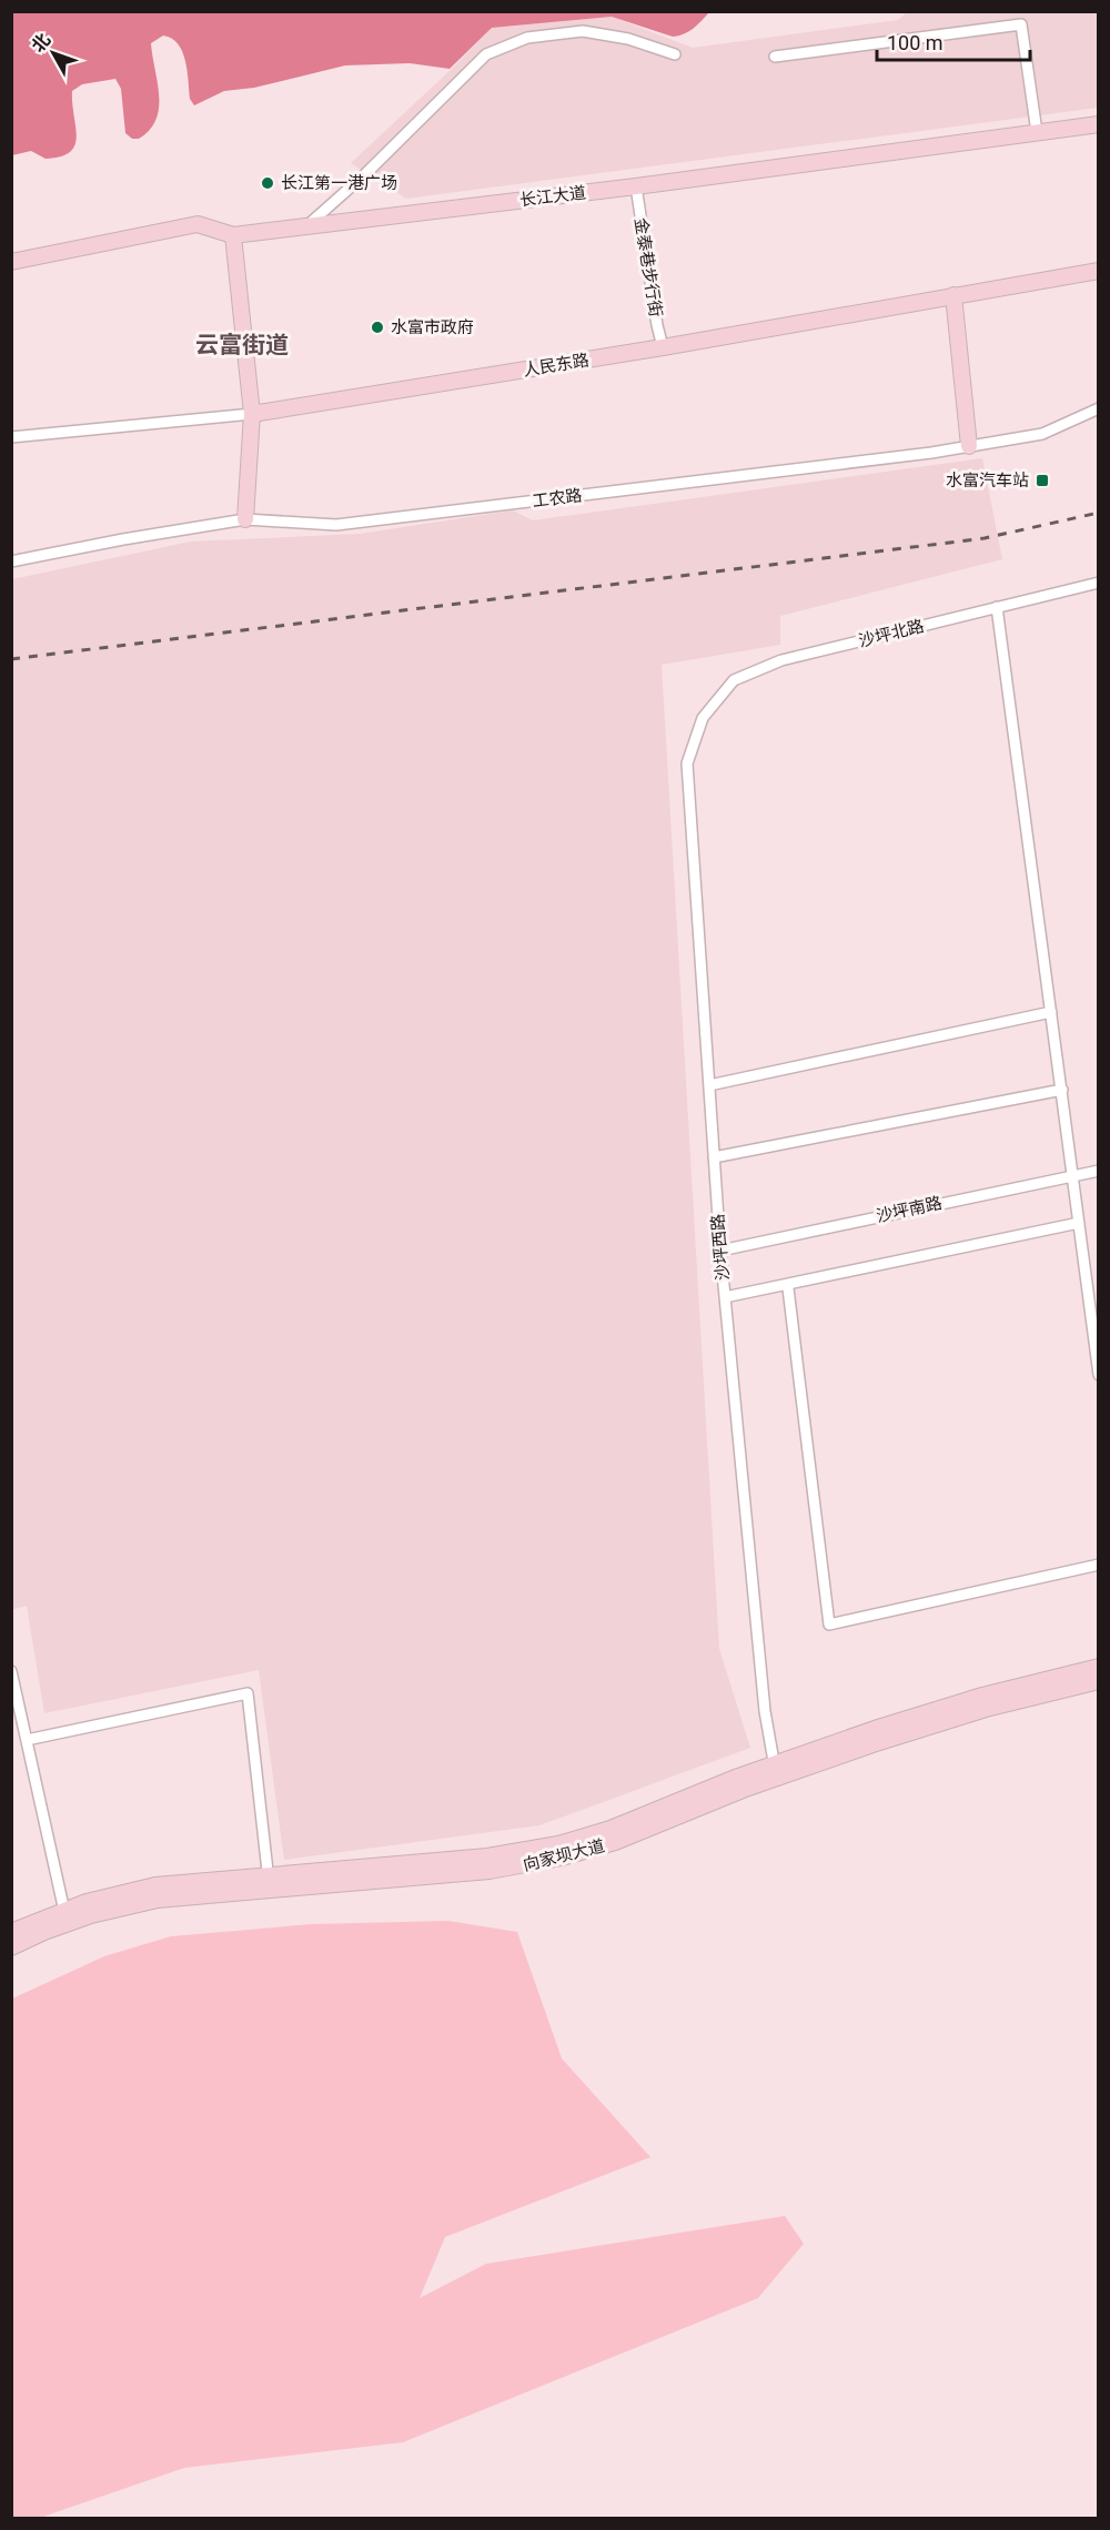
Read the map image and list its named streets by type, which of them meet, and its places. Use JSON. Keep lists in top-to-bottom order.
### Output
{
  "streets": {
    "main road": ["长江大道", "人民东路", "向家坝大道"],
    "street": [
      "金泰巷步行街",
      "工农路",
      "沙坪北路",
      "沙坪南路",
      "沙坪西路"
    ]
  },
  "crossings": [
    ["长江大道", "金泰巷步行街"],
    ["金泰巷步行街", "人民东路"],
    ["沙坪北路", "沙坪西路"],
    ["沙坪南路", "沙坪西路"],
    ["沙坪西路", "向家坝大道"]
  ],
  "districts": ["云富街道"],
  "places": {
    "other": ["长江第一港广场", "水富市政府"],
    "transit": ["水富汽车站"]
  },
  "scale_bar": "100 m",
  "north": "top left"
}
